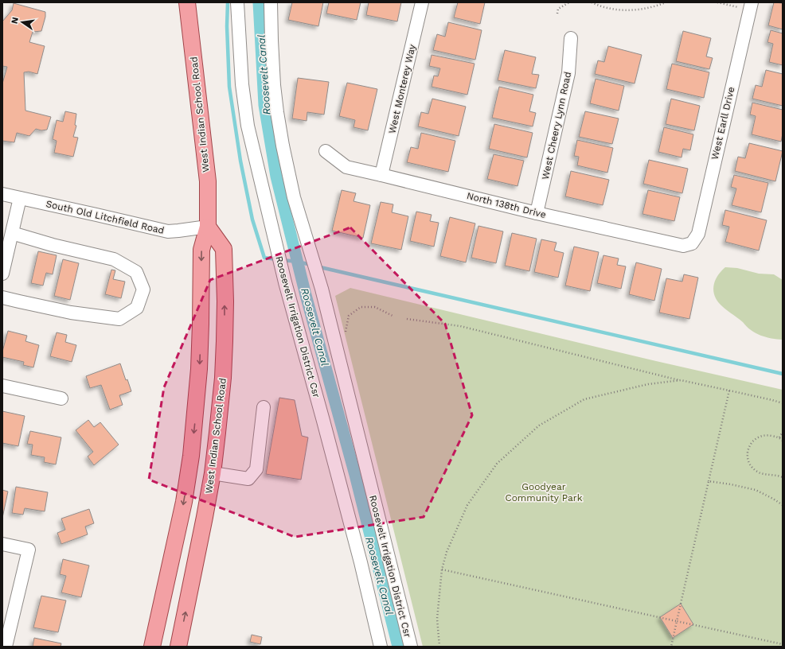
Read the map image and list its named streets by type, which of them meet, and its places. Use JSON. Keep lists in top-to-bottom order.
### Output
{
  "streets": {
    "main road": ["West Indian School Road"],
    "street": [
      "West Monterey Way",
      "West Earll Drive",
      "West Cheery Lynn Road",
      "North 138th Drive",
      "South Old Litchfield Road",
      "Roosevelt Irrigation District Csr"
    ]
  },
  "crossings": [
    ["West Monterey Way", "North 138th Drive"],
    ["West Indian School Road", "South Old Litchfield Road"],
    ["West Earll Drive", "North 138th Drive"],
    ["West Cheery Lynn Road", "North 138th Drive"]
  ],
  "water": ["Roosevelt Canal"],
  "parks": ["Goodyear Community Park"],
  "north": "left"
}
